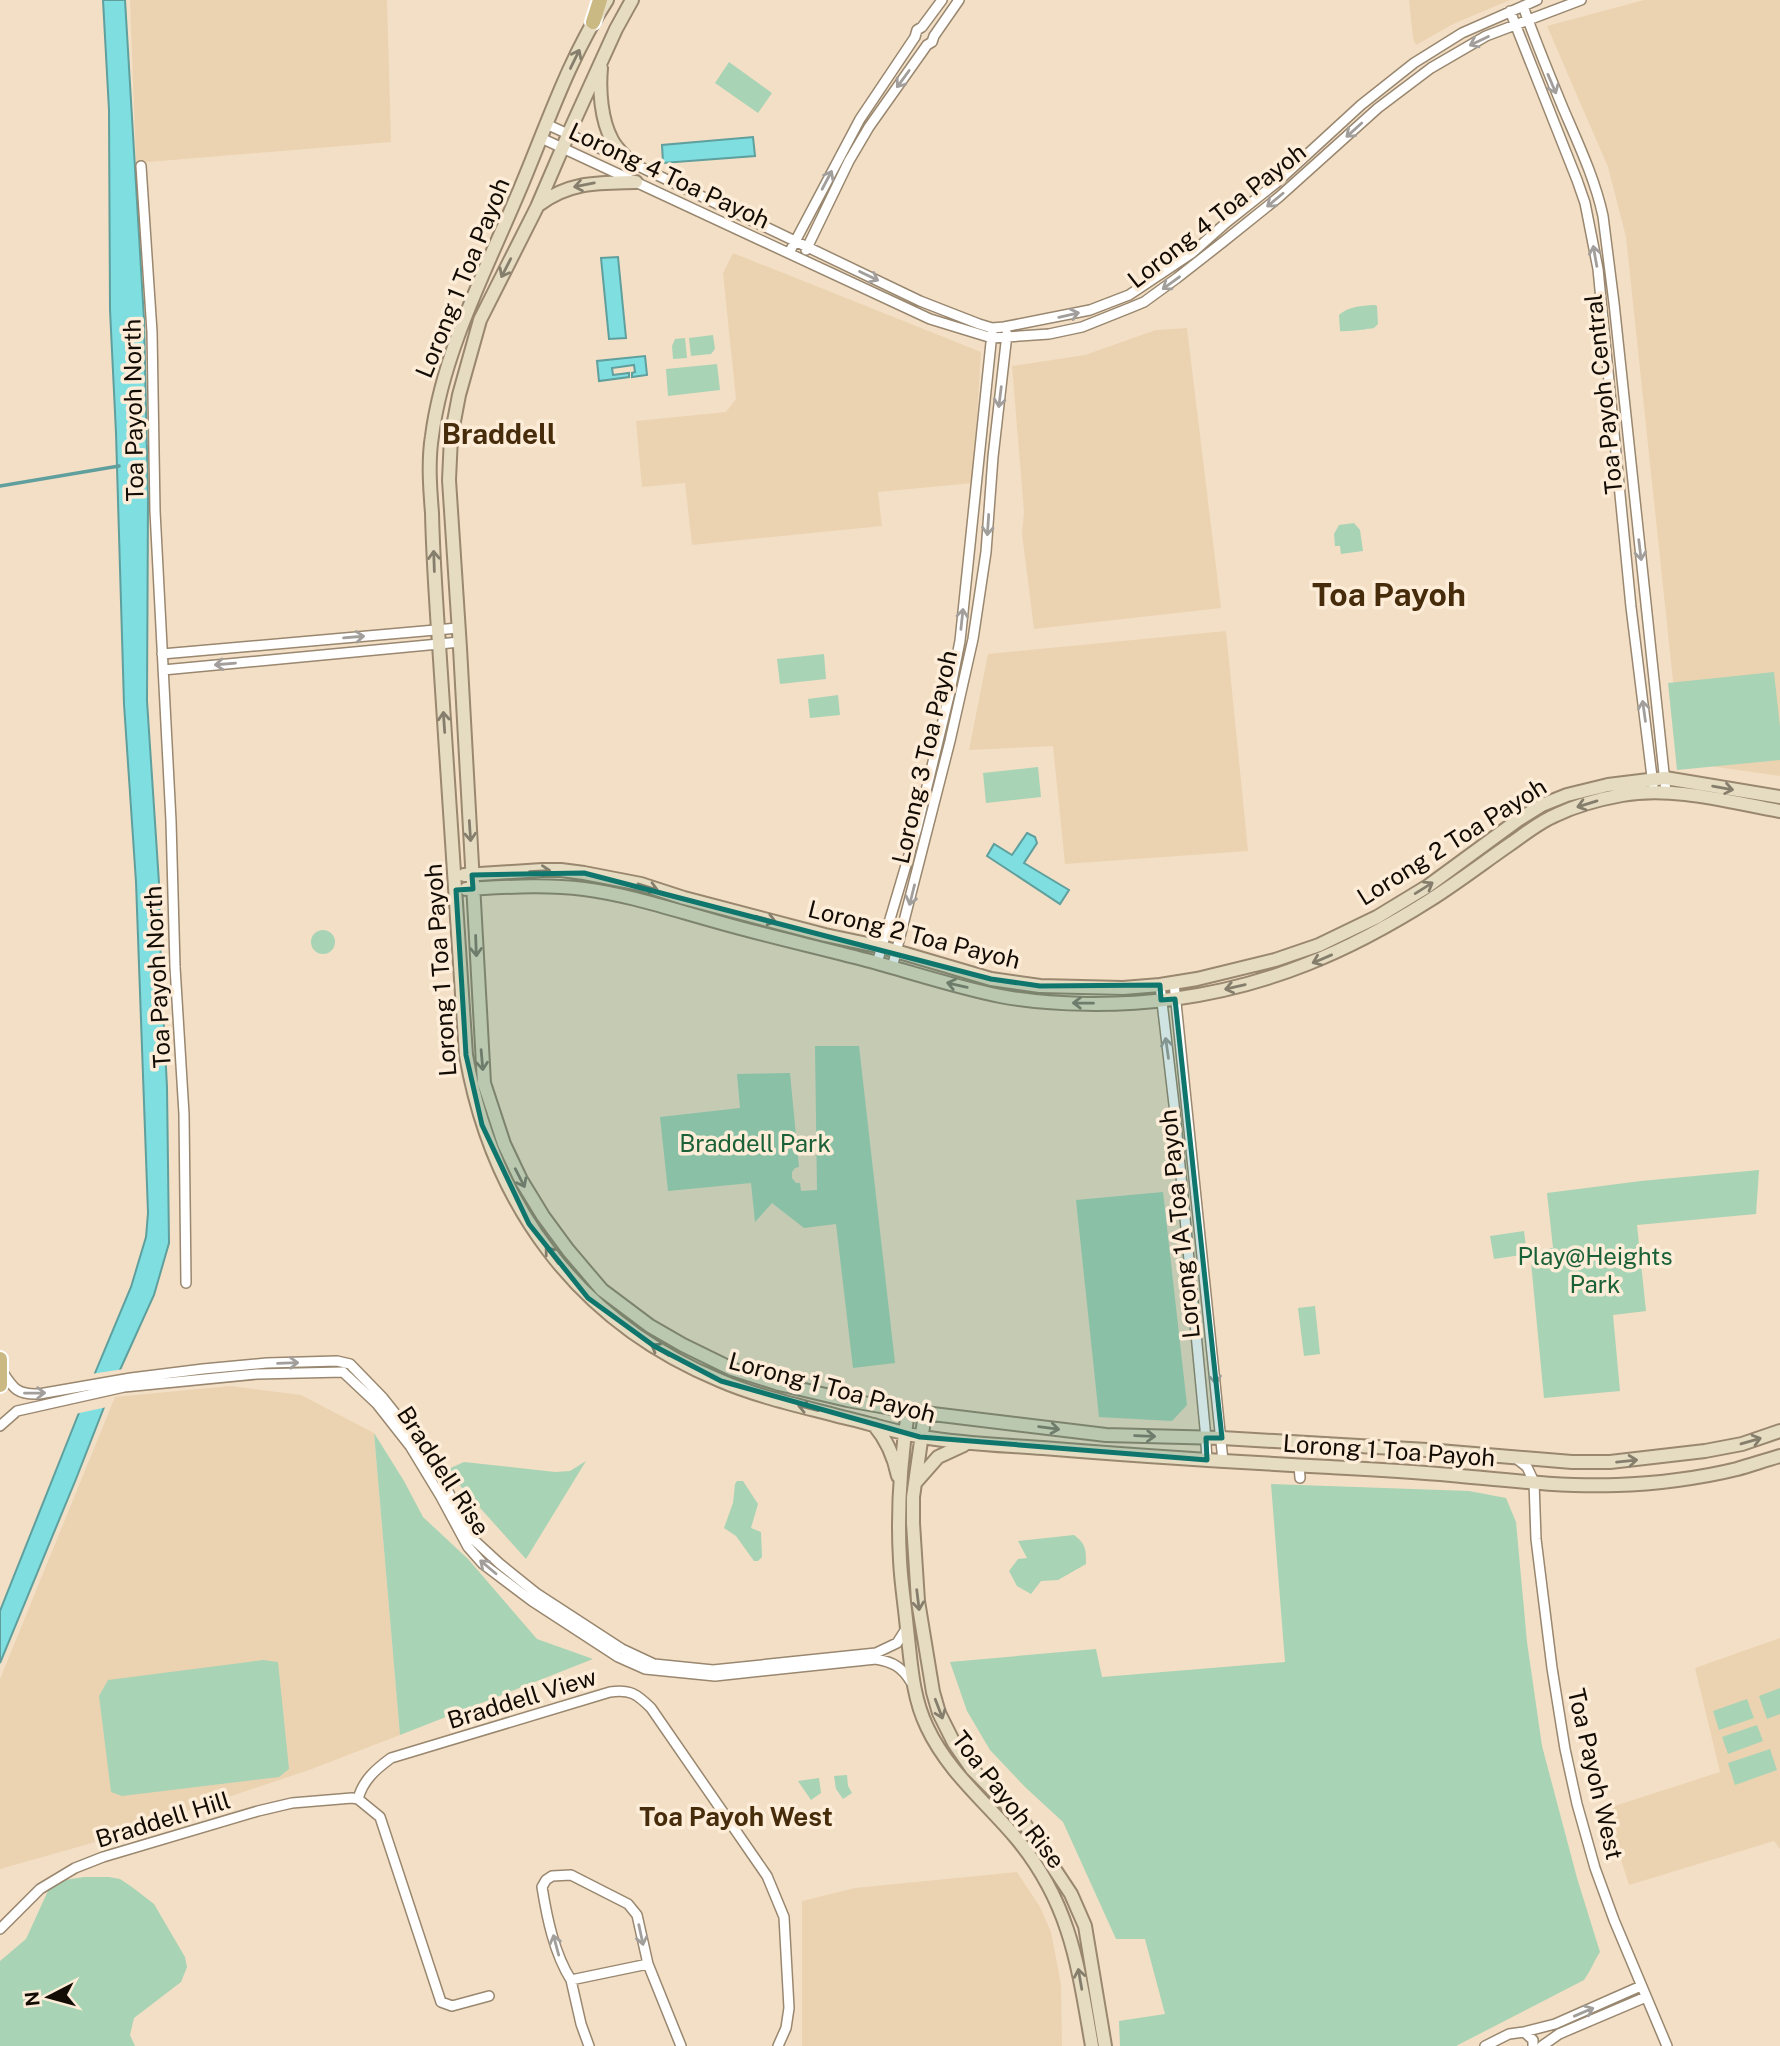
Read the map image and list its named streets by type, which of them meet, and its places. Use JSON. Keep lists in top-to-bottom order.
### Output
{
  "streets": {
    "main road": ["Lorong 1 Toa Payoh", "Lorong 2 Toa Payoh", "Toa Payoh Rise"],
    "street": [
      "Lorong 4 Toa Payoh",
      "Toa Payoh Central",
      "Toa Payoh North",
      "Lorong 3 Toa Payoh",
      "Lorong 1A Toa Payoh",
      "Braddell Rise",
      "Braddell View",
      "Toa Payoh West",
      "Braddell Hill"
    ]
  },
  "crossings": [
    ["Lorong 4 Toa Payoh", "Lorong 1 Toa Payoh"],
    ["Lorong 4 Toa Payoh", "Toa Payoh Central"],
    ["Lorong 4 Toa Payoh", "Lorong 3 Toa Payoh"],
    ["Lorong 1 Toa Payoh", "Lorong 2 Toa Payoh"],
    ["Lorong 1 Toa Payoh", "Lorong 1A Toa Payoh"],
    ["Lorong 1 Toa Payoh", "Toa Payoh West"],
    ["Lorong 1 Toa Payoh", "Toa Payoh Rise"],
    ["Toa Payoh Central", "Lorong 2 Toa Payoh"],
    ["Lorong 3 Toa Payoh", "Lorong 2 Toa Payoh"],
    ["Lorong 2 Toa Payoh", "Lorong 1A Toa Payoh"],
    ["Braddell Rise", "Toa Payoh Rise"],
    ["Braddell View", "Braddell Hill"]
  ],
  "districts": ["Braddell", "Toa Payoh", "Toa Payoh West"],
  "parks": ["Braddell Park", "Play@Heights Park"],
  "north": "left"
}
